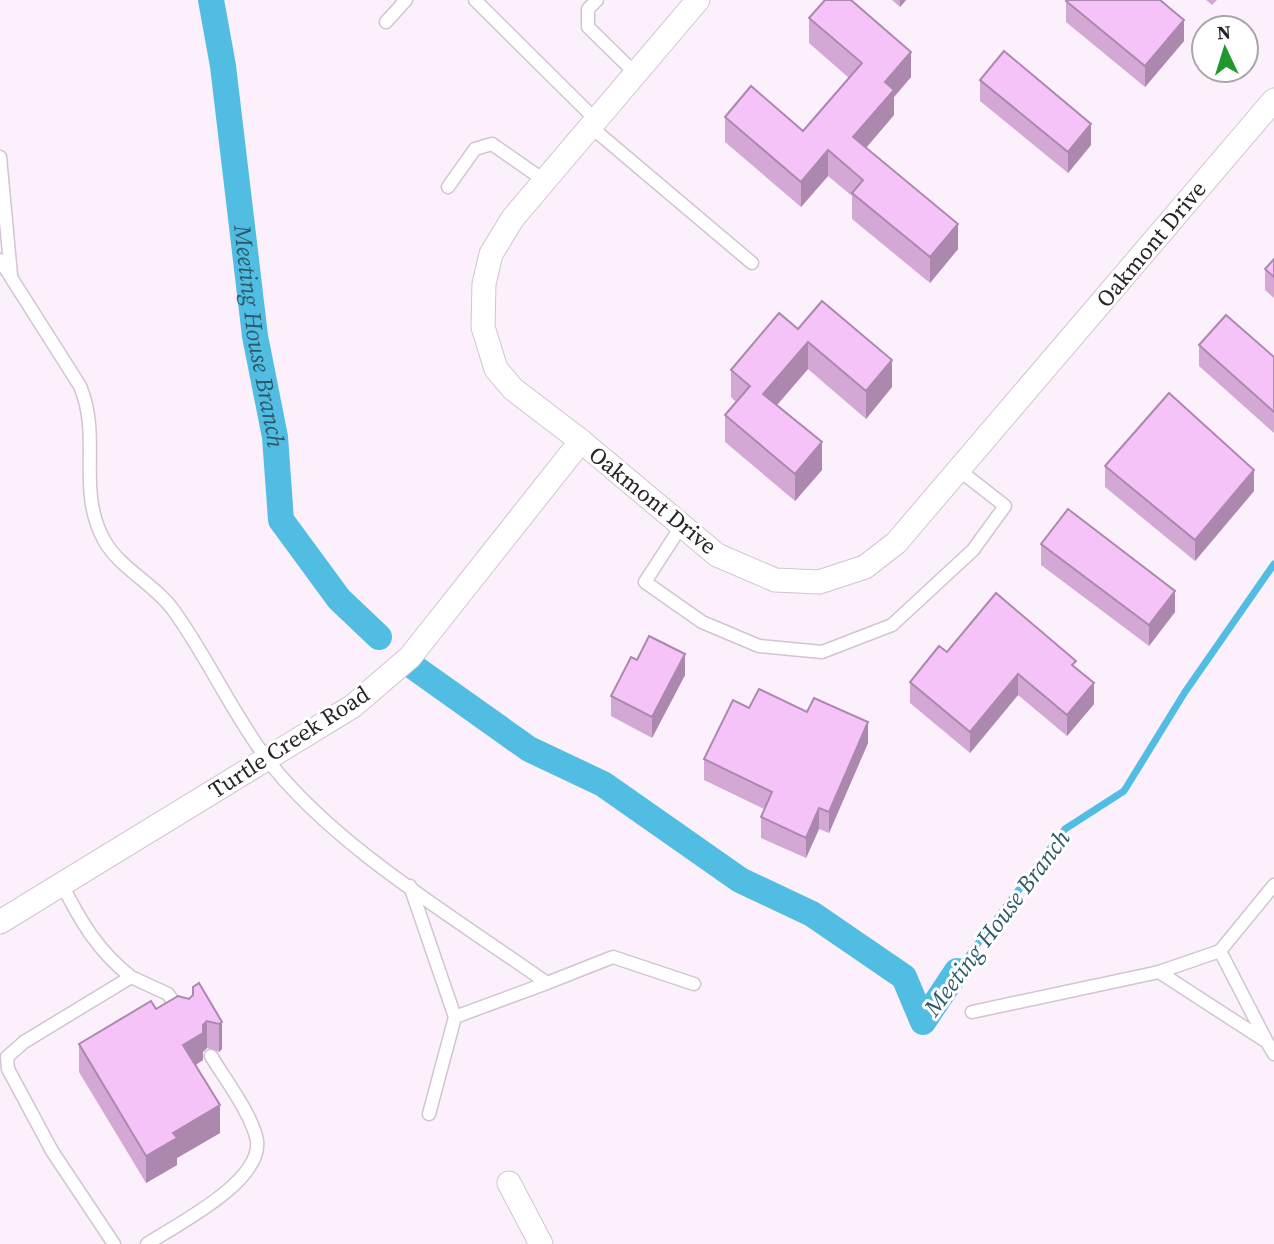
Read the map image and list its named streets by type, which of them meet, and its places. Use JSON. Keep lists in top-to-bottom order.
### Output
{
  "streets": {
    "street": ["Oakmont Drive", "Turtle Creek Road"]
  },
  "crossings": [
    ["Oakmont Drive", "Turtle Creek Road"]
  ],
  "water": ["Meeting House Branch"],
  "north": "top"
}
